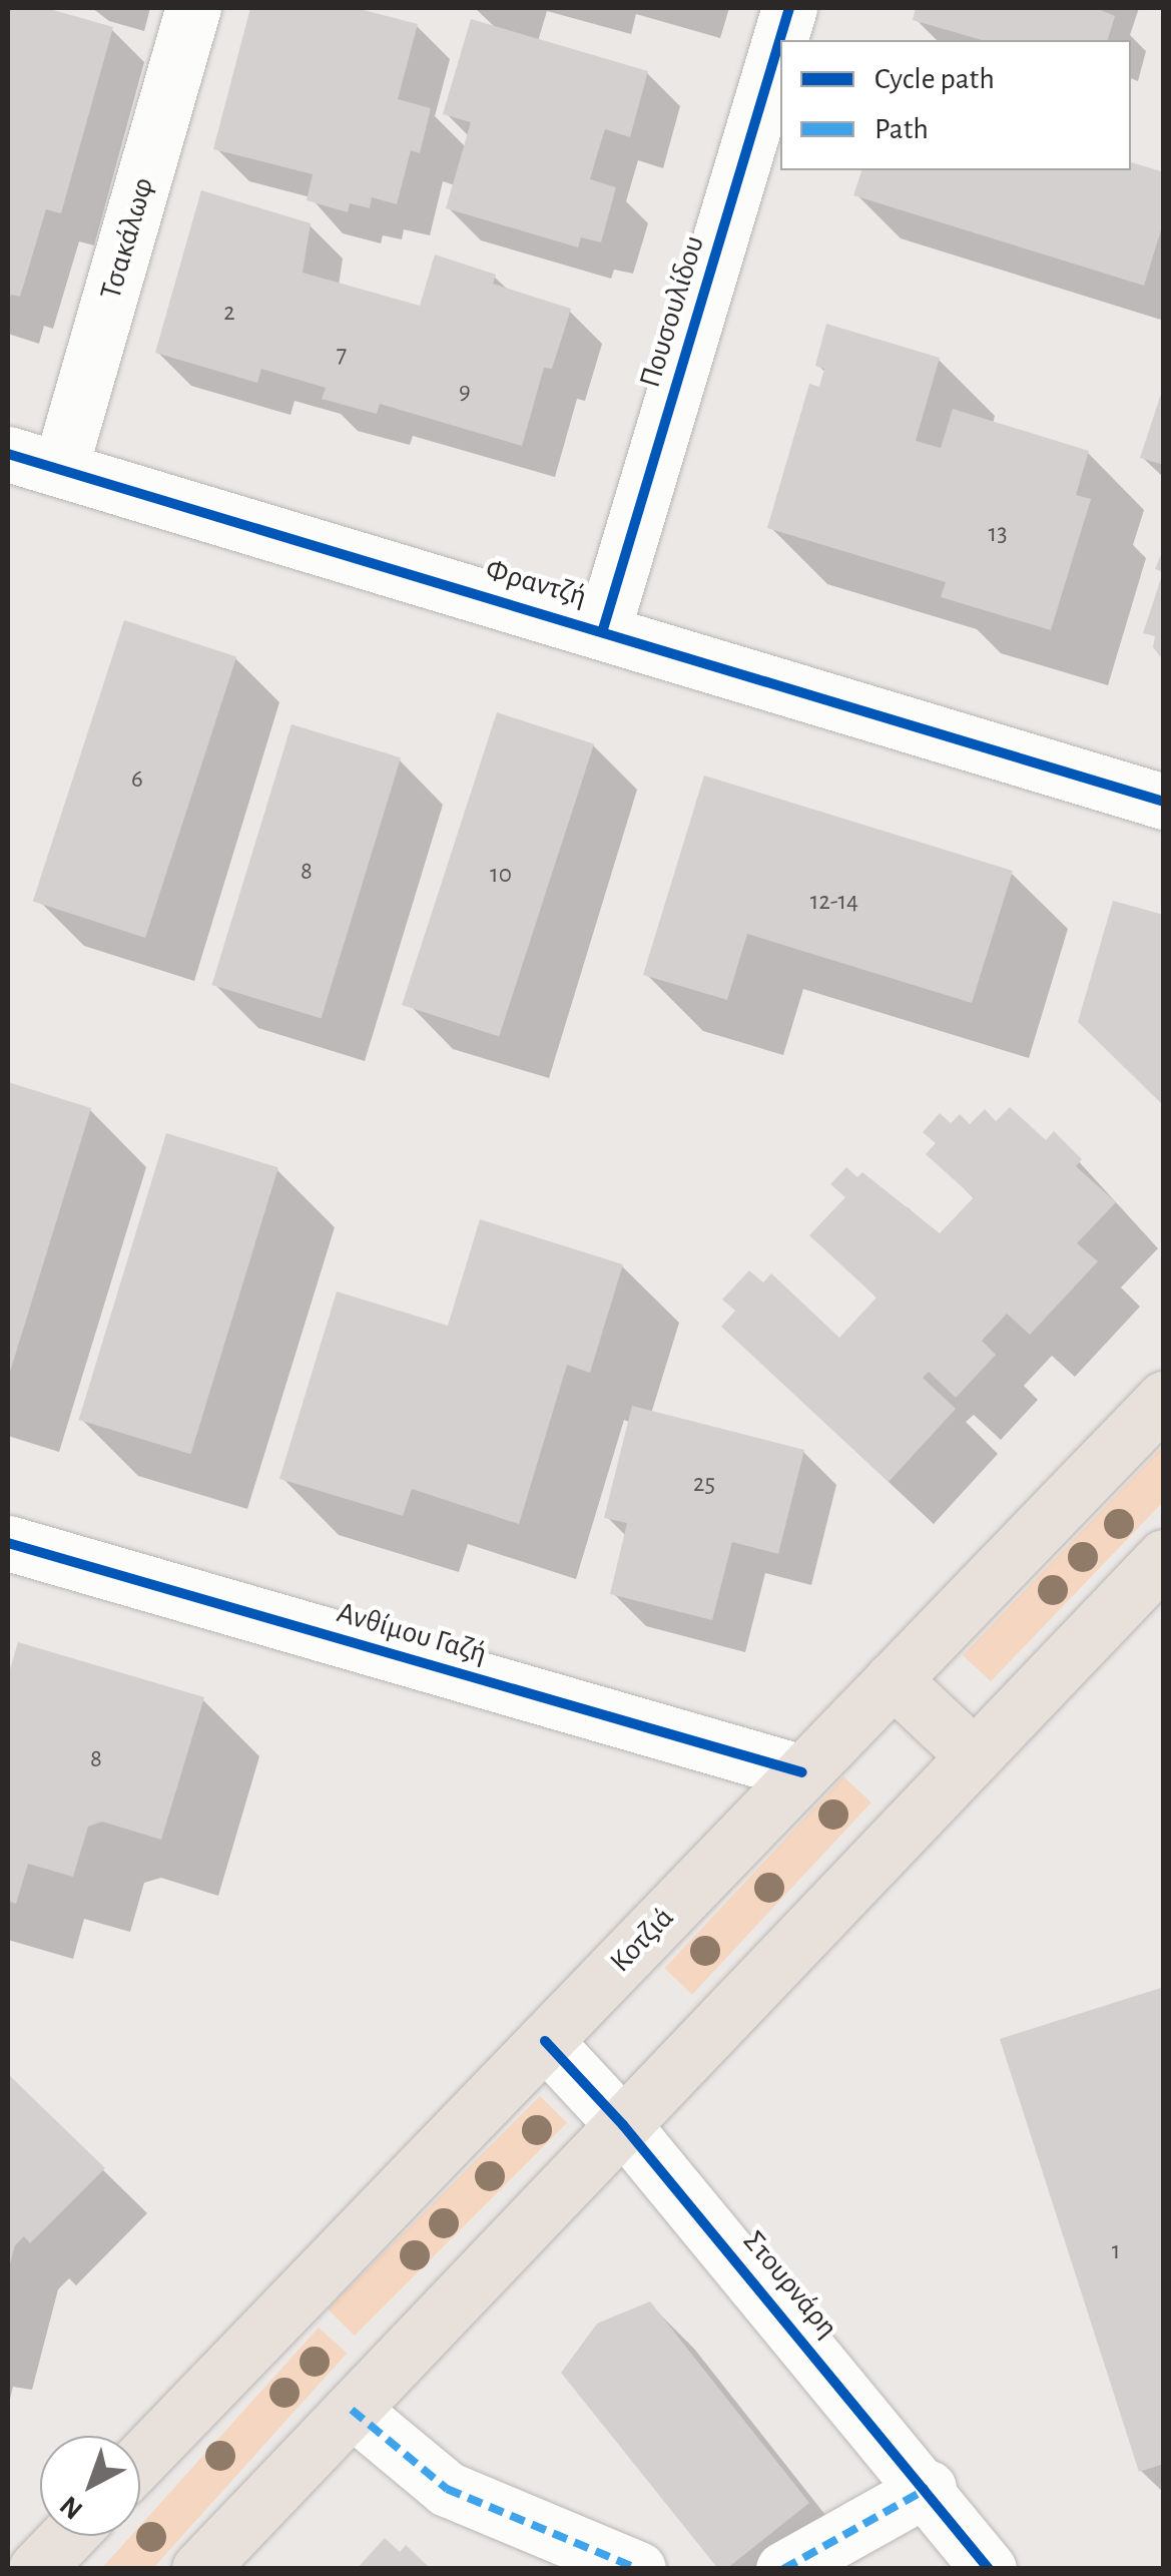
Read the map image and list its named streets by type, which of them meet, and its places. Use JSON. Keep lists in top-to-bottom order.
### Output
{
  "streets": {
    "main road": ["Κοτζιά"],
    "street": [
      "Τσακάλωφ",
      "Πουσουλίδου",
      "Φραντζή",
      "Ανθίμου Γαζή",
      "Στουρνάρη"
    ]
  },
  "crossings": [
    ["Τσακάλωφ", "Φραντζή"],
    ["Πουσουλίδου", "Φραντζή"],
    ["Ανθίμου Γαζή", "Κοτζιά"],
    ["Κοτζιά", "Στουρνάρη"]
  ],
  "house_numbers": [
    "2",
    "7",
    "9",
    "13",
    "6",
    "8",
    "10",
    "12-14",
    "25",
    "8",
    "1"
  ],
  "legend": ["Cycle path", "Path"],
  "north": "bottom left"
}
